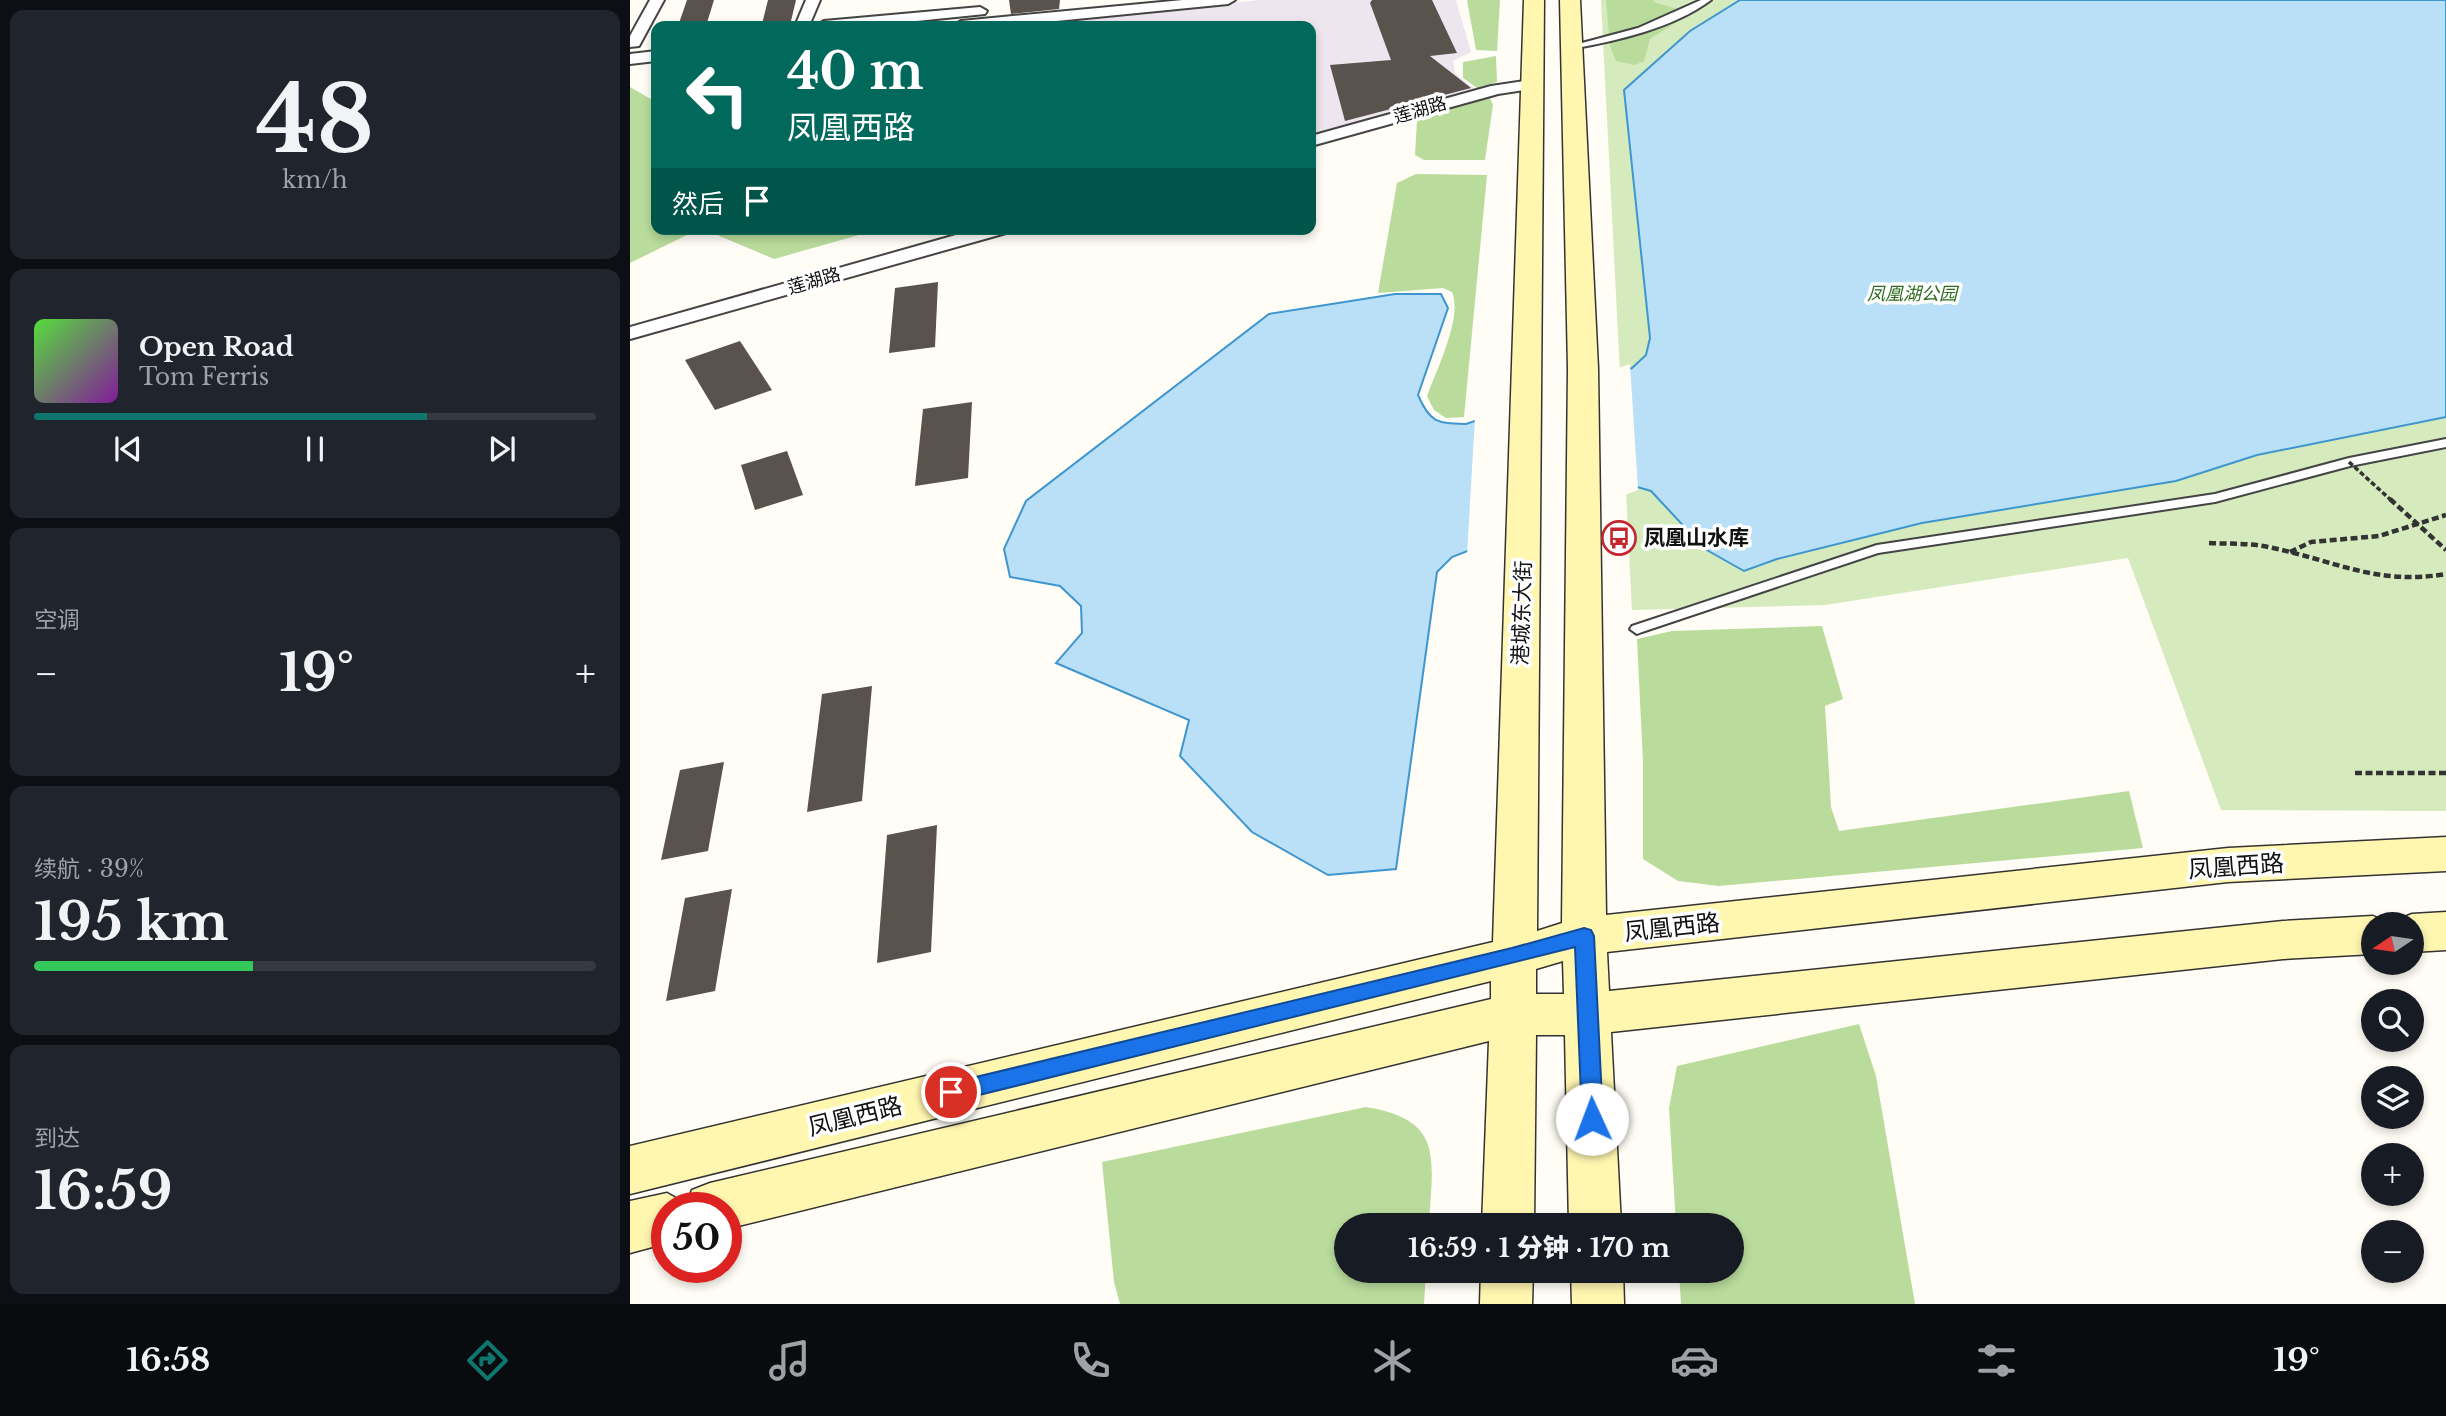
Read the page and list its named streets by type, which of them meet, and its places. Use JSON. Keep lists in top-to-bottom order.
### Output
{
  "streets": {
    "main road": ["港城东大街", "凤凰西路"],
    "street": ["莲湖路"]
  },
  "crossings": [
    ["莲湖路", "港城东大街"],
    ["港城东大街", "凤凰西路"]
  ],
  "parks": ["凤凰湖公园"],
  "places": {
    "bus stop": ["凤凰山水库"]
  },
  "north": "left",
  "page": {
    "tile": [
      ["48", "km/h"],
      "空调",
      ["续航 · 39%", "195 km"],
      ["到达", "16:59"]
    ],
    "turn": ["40 m", "凤凰西路"],
    "then": "然后",
    "song": ["Open Road", "Tom Ferris"],
    "heat": ["−", "19°", "+"],
    "map_buttons": ["+", "−"],
    "limit": "50",
    "trip": "16:59 · 1 分钟 · 170 m",
    "tabs": ["16:58", "19°"]
  }
}
